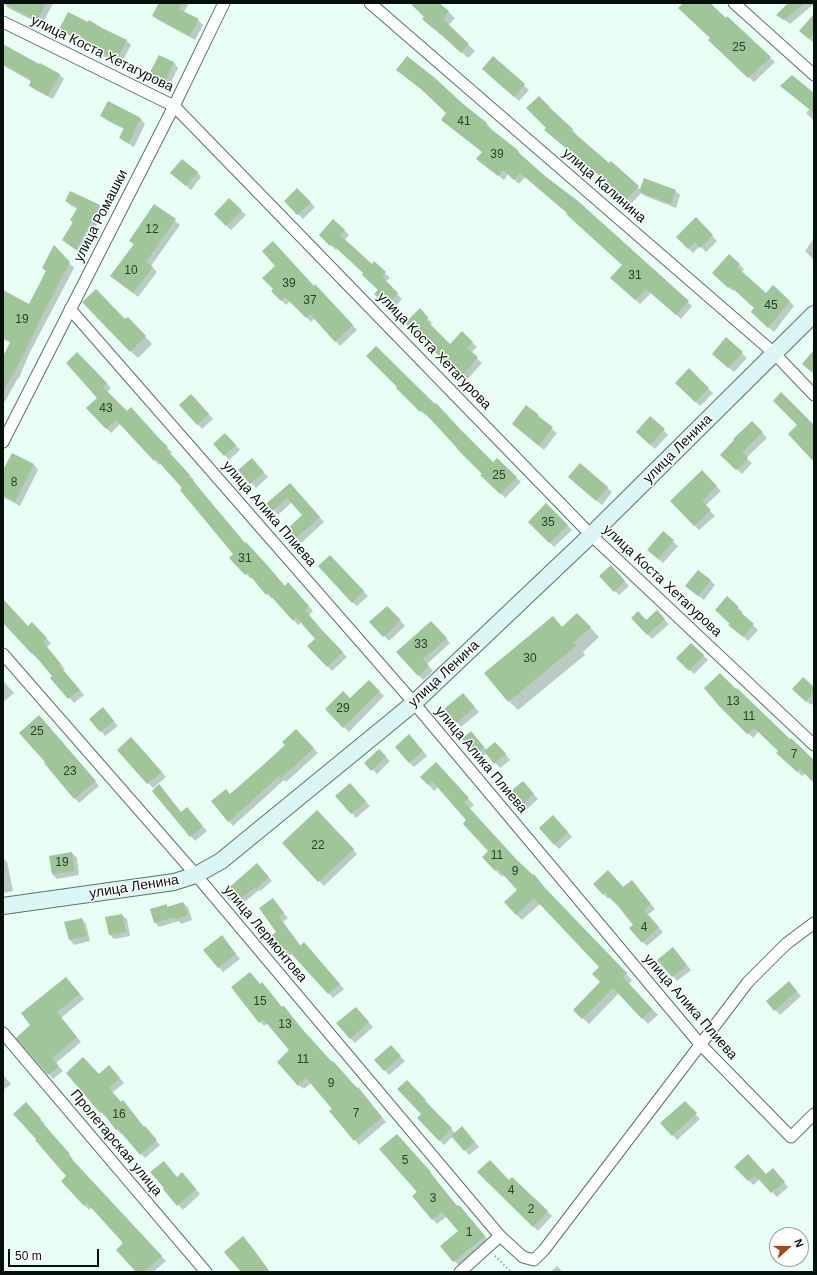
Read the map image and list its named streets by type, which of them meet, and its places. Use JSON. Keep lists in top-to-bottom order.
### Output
{
  "streets": {
    "street": [
      "улица Коста Хетагурова",
      "улица Калинина",
      "улица Ромашки",
      "улица Ленина",
      "улица Алика Плиева",
      "улица Лермонтова",
      "Пролетарская улица"
    ]
  },
  "crossings": [
    ["улица Коста Хетагурова", "улица Ромашки"],
    ["улица Коста Хетагурова", "улица Ленина"],
    ["улица Калинина", "улица Ленина"],
    ["улица Ромашки", "улица Алика Плиева"],
    ["улица Ленина", "улица Алика Плиева"],
    ["улица Ленина", "улица Лермонтова"],
    ["улица Алика Плиева", "улица Лермонтова"]
  ],
  "house_numbers": [
    "25",
    "41",
    "39",
    "12",
    "10",
    "31",
    "39",
    "37",
    "45",
    "19",
    "43",
    "25",
    "8",
    "35",
    "31",
    "33",
    "30",
    "13",
    "29",
    "11",
    "25",
    "7",
    "23",
    "22",
    "11",
    "19",
    "9",
    "4",
    "15",
    "13",
    "11",
    "9",
    "7",
    "16",
    "5",
    "4",
    "3",
    "2",
    "1"
  ],
  "scale_bar": "50 m",
  "north": "right"
}
